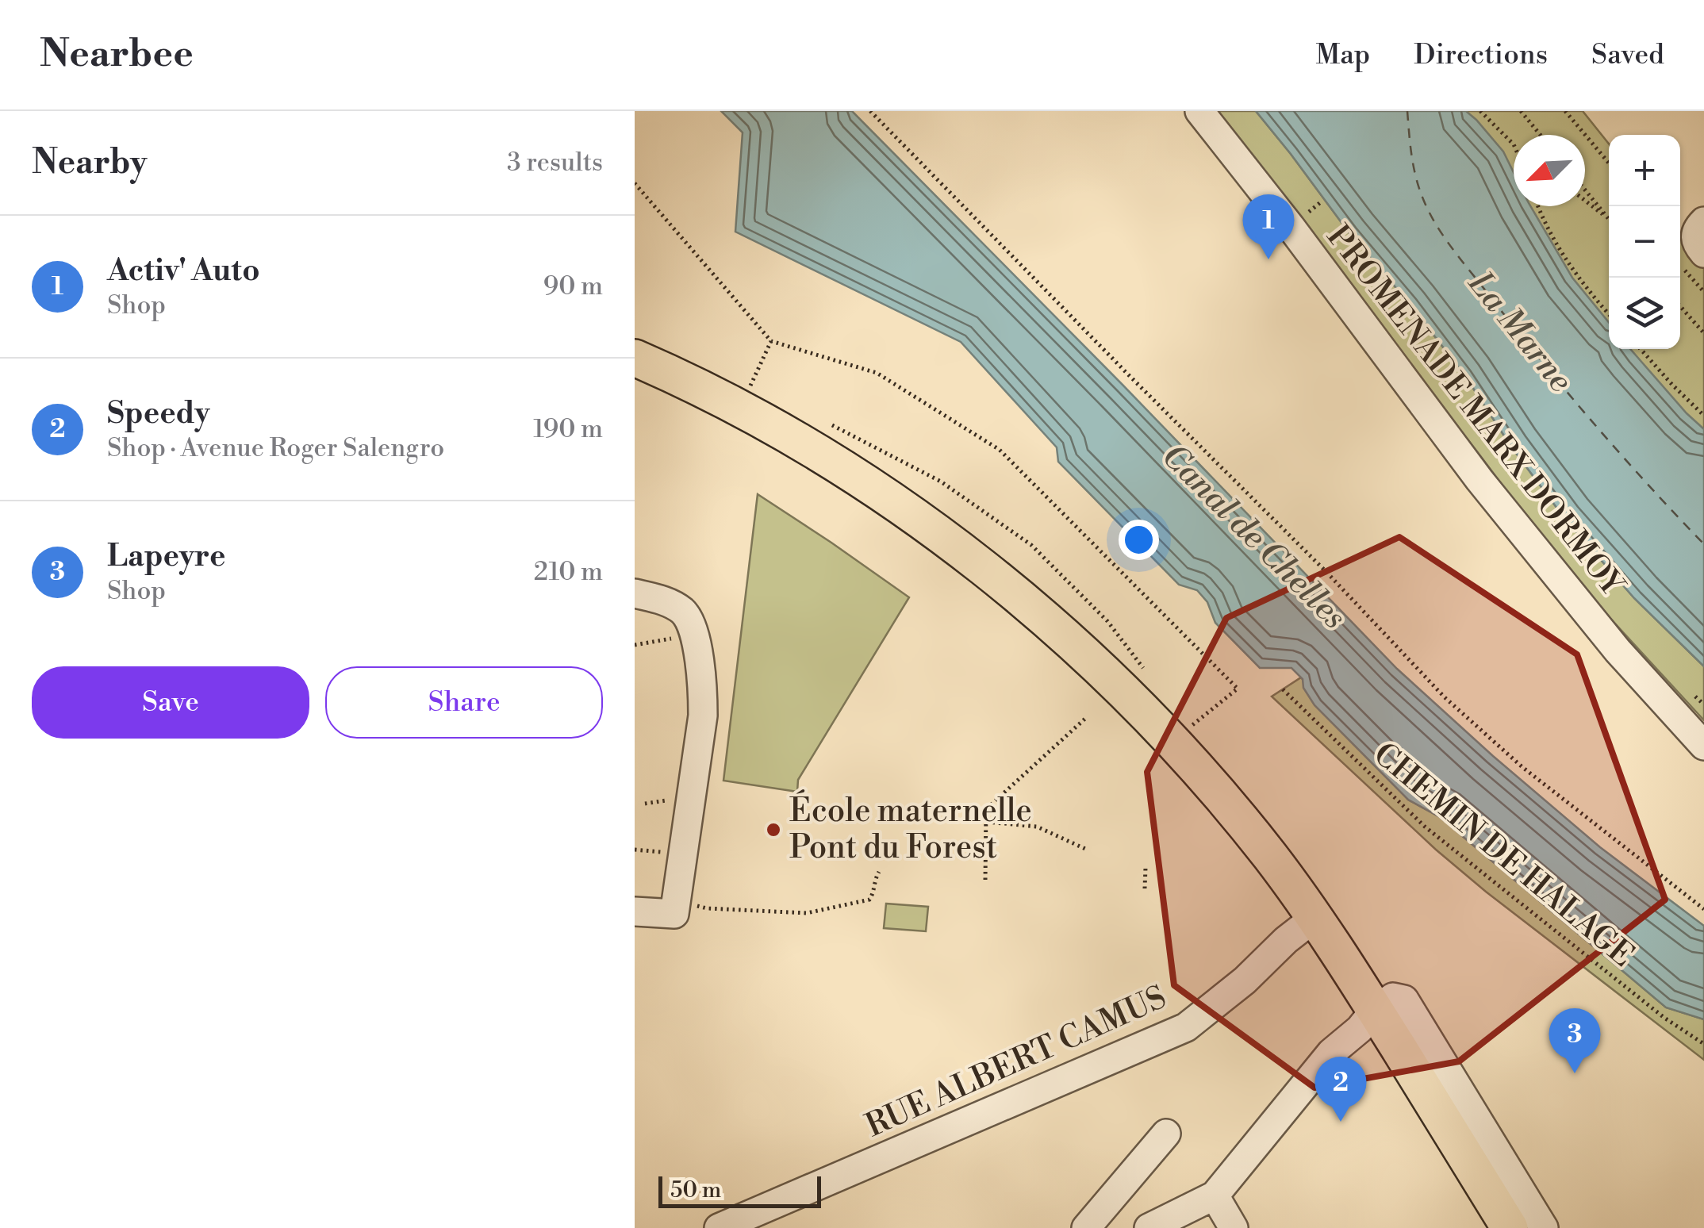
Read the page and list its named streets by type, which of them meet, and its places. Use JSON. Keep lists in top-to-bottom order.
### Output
{
  "streets": {
    "street": ["PROMENADE MARX DORMOY", "RUE ALBERT CAMUS"],
    "path": ["CHEMIN DE HALAGE"]
  },
  "water": ["La Marne", "Canal de Chelles"],
  "places": ["École maternelle Pont du Forest"],
  "scale_bar": "50 m",
  "north": "bottom left",
  "page": {
    "header": "Nearbee",
    "nav": ["Map", "Directions", "Saved"],
    "heading": ["Nearby", "3 results"],
    "map_buttons": ["+", "−"],
    "pins": ["1", "3", "2"],
    "list": [
      {
        "mark": "1",
        "name": "Activ' Auto",
        "note": "Shop",
        "value": "90 m"
      },
      {
        "mark": "2",
        "name": "Speedy",
        "note": "Shop · Avenue Roger Salengro",
        "value": "190 m"
      },
      {
        "mark": "3",
        "name": "Lapeyre",
        "note": "Shop",
        "value": "210 m"
      }
    ],
    "buttons": ["Save", "Share"],
    "scale": "50 m"
  }
}
